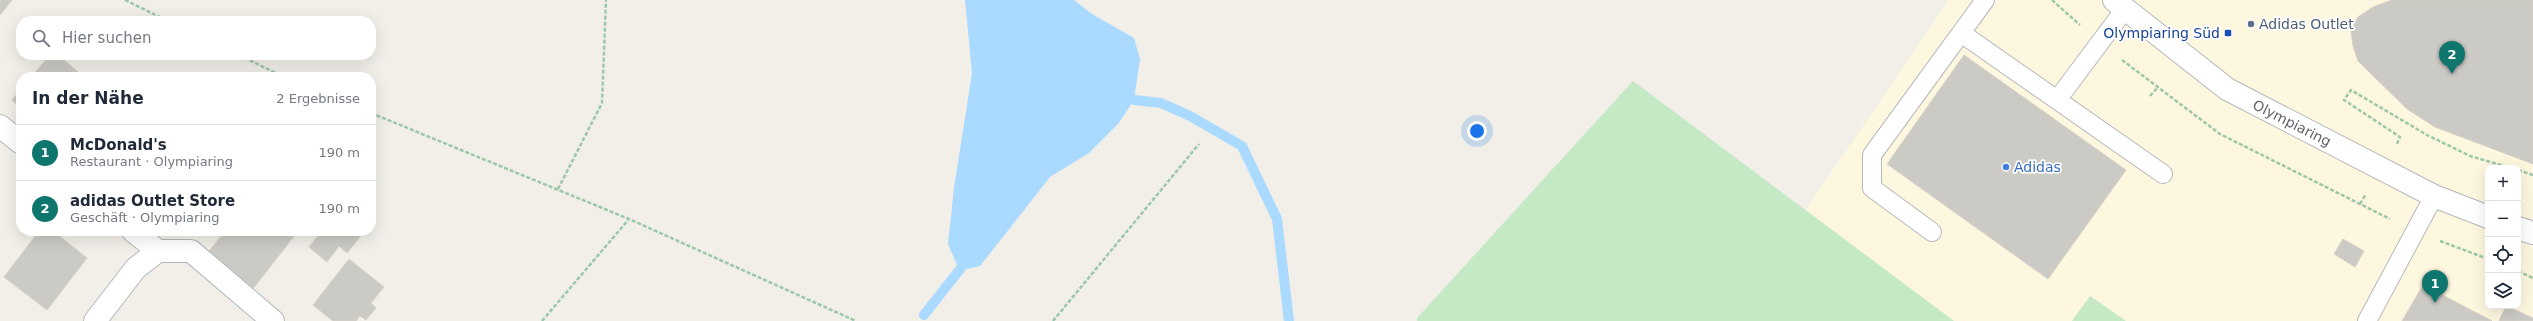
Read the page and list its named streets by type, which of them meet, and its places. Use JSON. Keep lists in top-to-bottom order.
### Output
{
  "streets": {
    "street": ["Olympiaring"]
  },
  "places": {
    "other": ["Adidas Outlet", "Adidas"],
    "transit": ["Olympiaring Süd"]
  },
  "page": {
    "search": "Hier suchen",
    "pins": ["2", "1"],
    "heading": ["In der Nähe", "2 Ergebnisse"],
    "list": [
      {
        "mark": "1",
        "name": "McDonald's",
        "note": "Restaurant · Olympiaring",
        "value": "190 m"
      },
      {
        "mark": "2",
        "name": "adidas Outlet Store",
        "note": "Geschäft · Olympiaring",
        "value": "190 m"
      }
    ],
    "map_buttons": ["+", "−"]
  }
}
